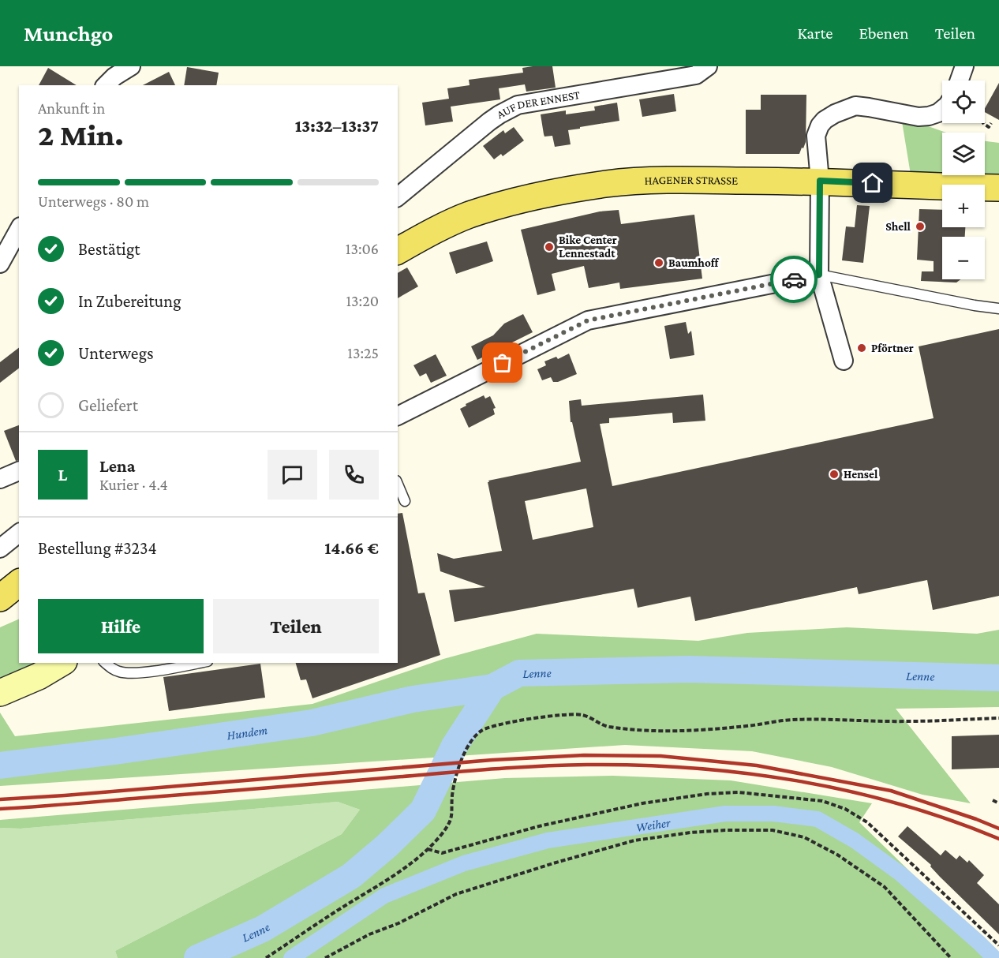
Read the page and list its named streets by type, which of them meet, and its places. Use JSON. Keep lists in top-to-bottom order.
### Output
{
  "streets": {
    "main road": ["HAGENER STRASSE"],
    "street": ["AUF DER ENNEST"]
  },
  "water": ["Lenne", "Hundem", "Weiher"],
  "places": [
    "Shell",
    "Bike Center Lennestadt",
    "Baumhoff",
    "Pförtner",
    "Hensel"
  ],
  "page": {
    "header": "Munchgo",
    "nav": ["Karte", "Ebenen", "Teilen"],
    "map_buttons": ["+", "−"],
    "heading": ["2 Min.", "Ankunft in", "13:32–13:37"],
    "panel": [
      "Lena",
      "Kurier · 4.4",
      "Bestellung #3234",
      "14.66 €"
    ],
    "bar": "Unterwegs · 80 m",
    "list": [
      ["Bestätigt", "13:06"],
      ["In Zubereitung", "13:20"],
      ["Unterwegs", "13:25"],
      "Geliefert"
    ],
    "round": "L",
    "buttons": ["Hilfe", "Teilen"]
  }
}
